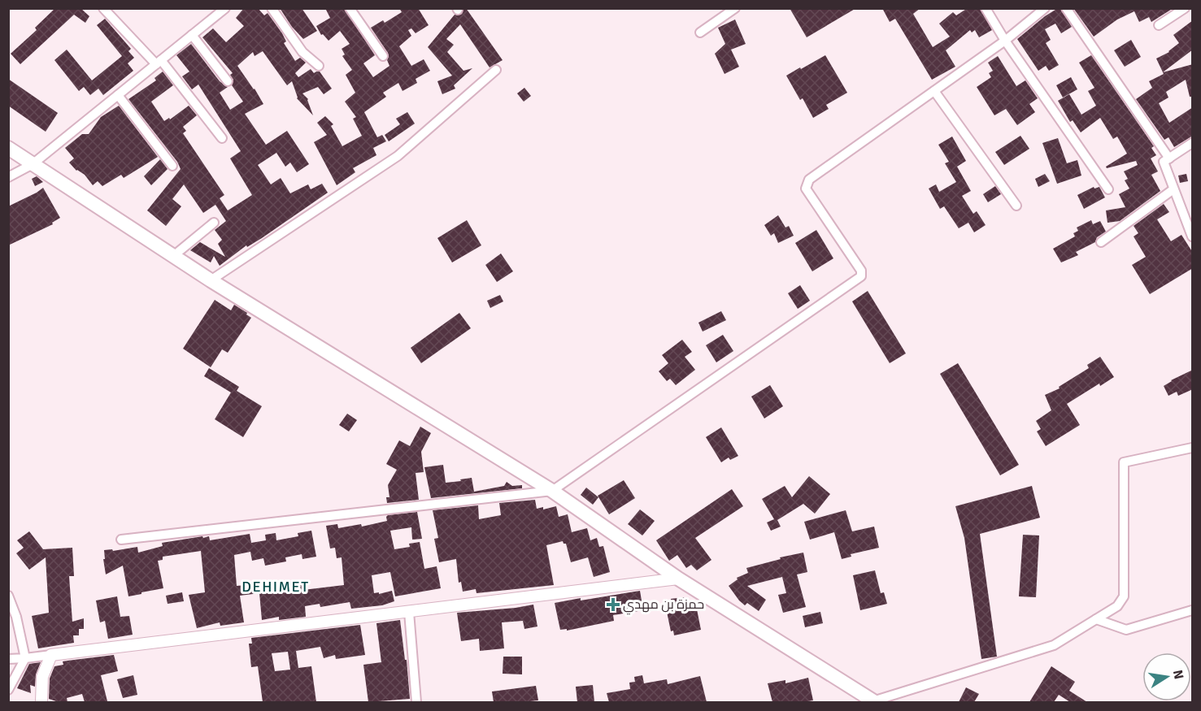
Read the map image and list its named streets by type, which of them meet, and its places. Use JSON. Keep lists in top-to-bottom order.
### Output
{
  "districts": ["DEHIMET"],
  "places": {
    "health": ["حمزة بن مهدي"]
  },
  "north": "right"
}
